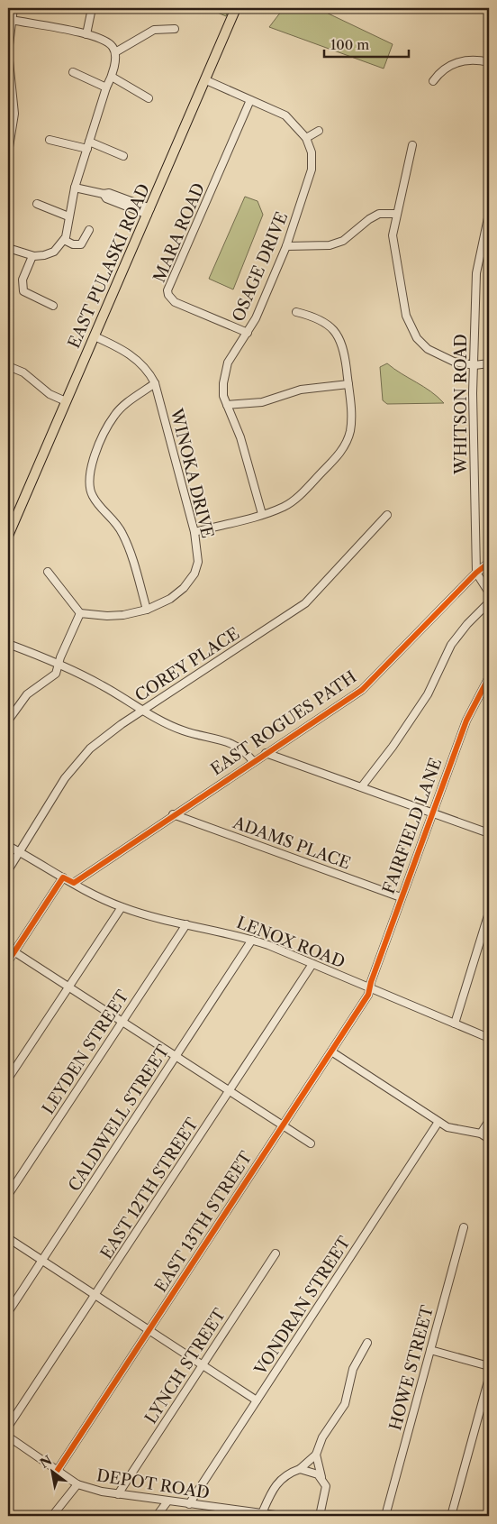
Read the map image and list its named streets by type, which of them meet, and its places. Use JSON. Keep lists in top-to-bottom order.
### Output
{
  "streets": {
    "main road": ["EAST PULASKI ROAD"],
    "street": [
      "MARA ROAD",
      "OSAGE DRIVE",
      "WHITSON ROAD",
      "WINOKA DRIVE",
      "COREY PLACE",
      "EAST ROGUES PATH",
      "FAIRFIELD LANE",
      "ADAMS PLACE",
      "LENOX ROAD",
      "LEYDEN STREET",
      "CALDWELL STREET",
      "EAST 12TH STREET",
      "EAST 13TH STREET",
      "VONDRAN STREET",
      "LYNCH STREET",
      "HOWE STREET",
      "DEPOT ROAD"
    ]
  },
  "crossings": [
    ["MARA ROAD", "OSAGE DRIVE"],
    ["EAST PULASKI ROAD", "OSAGE DRIVE"],
    ["EAST PULASKI ROAD", "WINOKA DRIVE"],
    ["WHITSON ROAD", "EAST ROGUES PATH"],
    ["COREY PLACE", "LENOX ROAD"],
    ["EAST ROGUES PATH", "ADAMS PLACE"],
    ["EAST ROGUES PATH", "LENOX ROAD"],
    ["FAIRFIELD LANE", "ADAMS PLACE"],
    ["FAIRFIELD LANE", "LENOX ROAD"],
    ["FAIRFIELD LANE", "EAST 13TH STREET"],
    ["LENOX ROAD", "LEYDEN STREET"],
    ["LENOX ROAD", "CALDWELL STREET"],
    ["LENOX ROAD", "EAST 12TH STREET"],
    ["LENOX ROAD", "EAST 13TH STREET"],
    ["EAST 13TH STREET", "DEPOT ROAD"],
    ["VONDRAN STREET", "DEPOT ROAD"],
    ["LYNCH STREET", "DEPOT ROAD"]
  ],
  "scale_bar": "100 m",
  "north": "top left"
}
